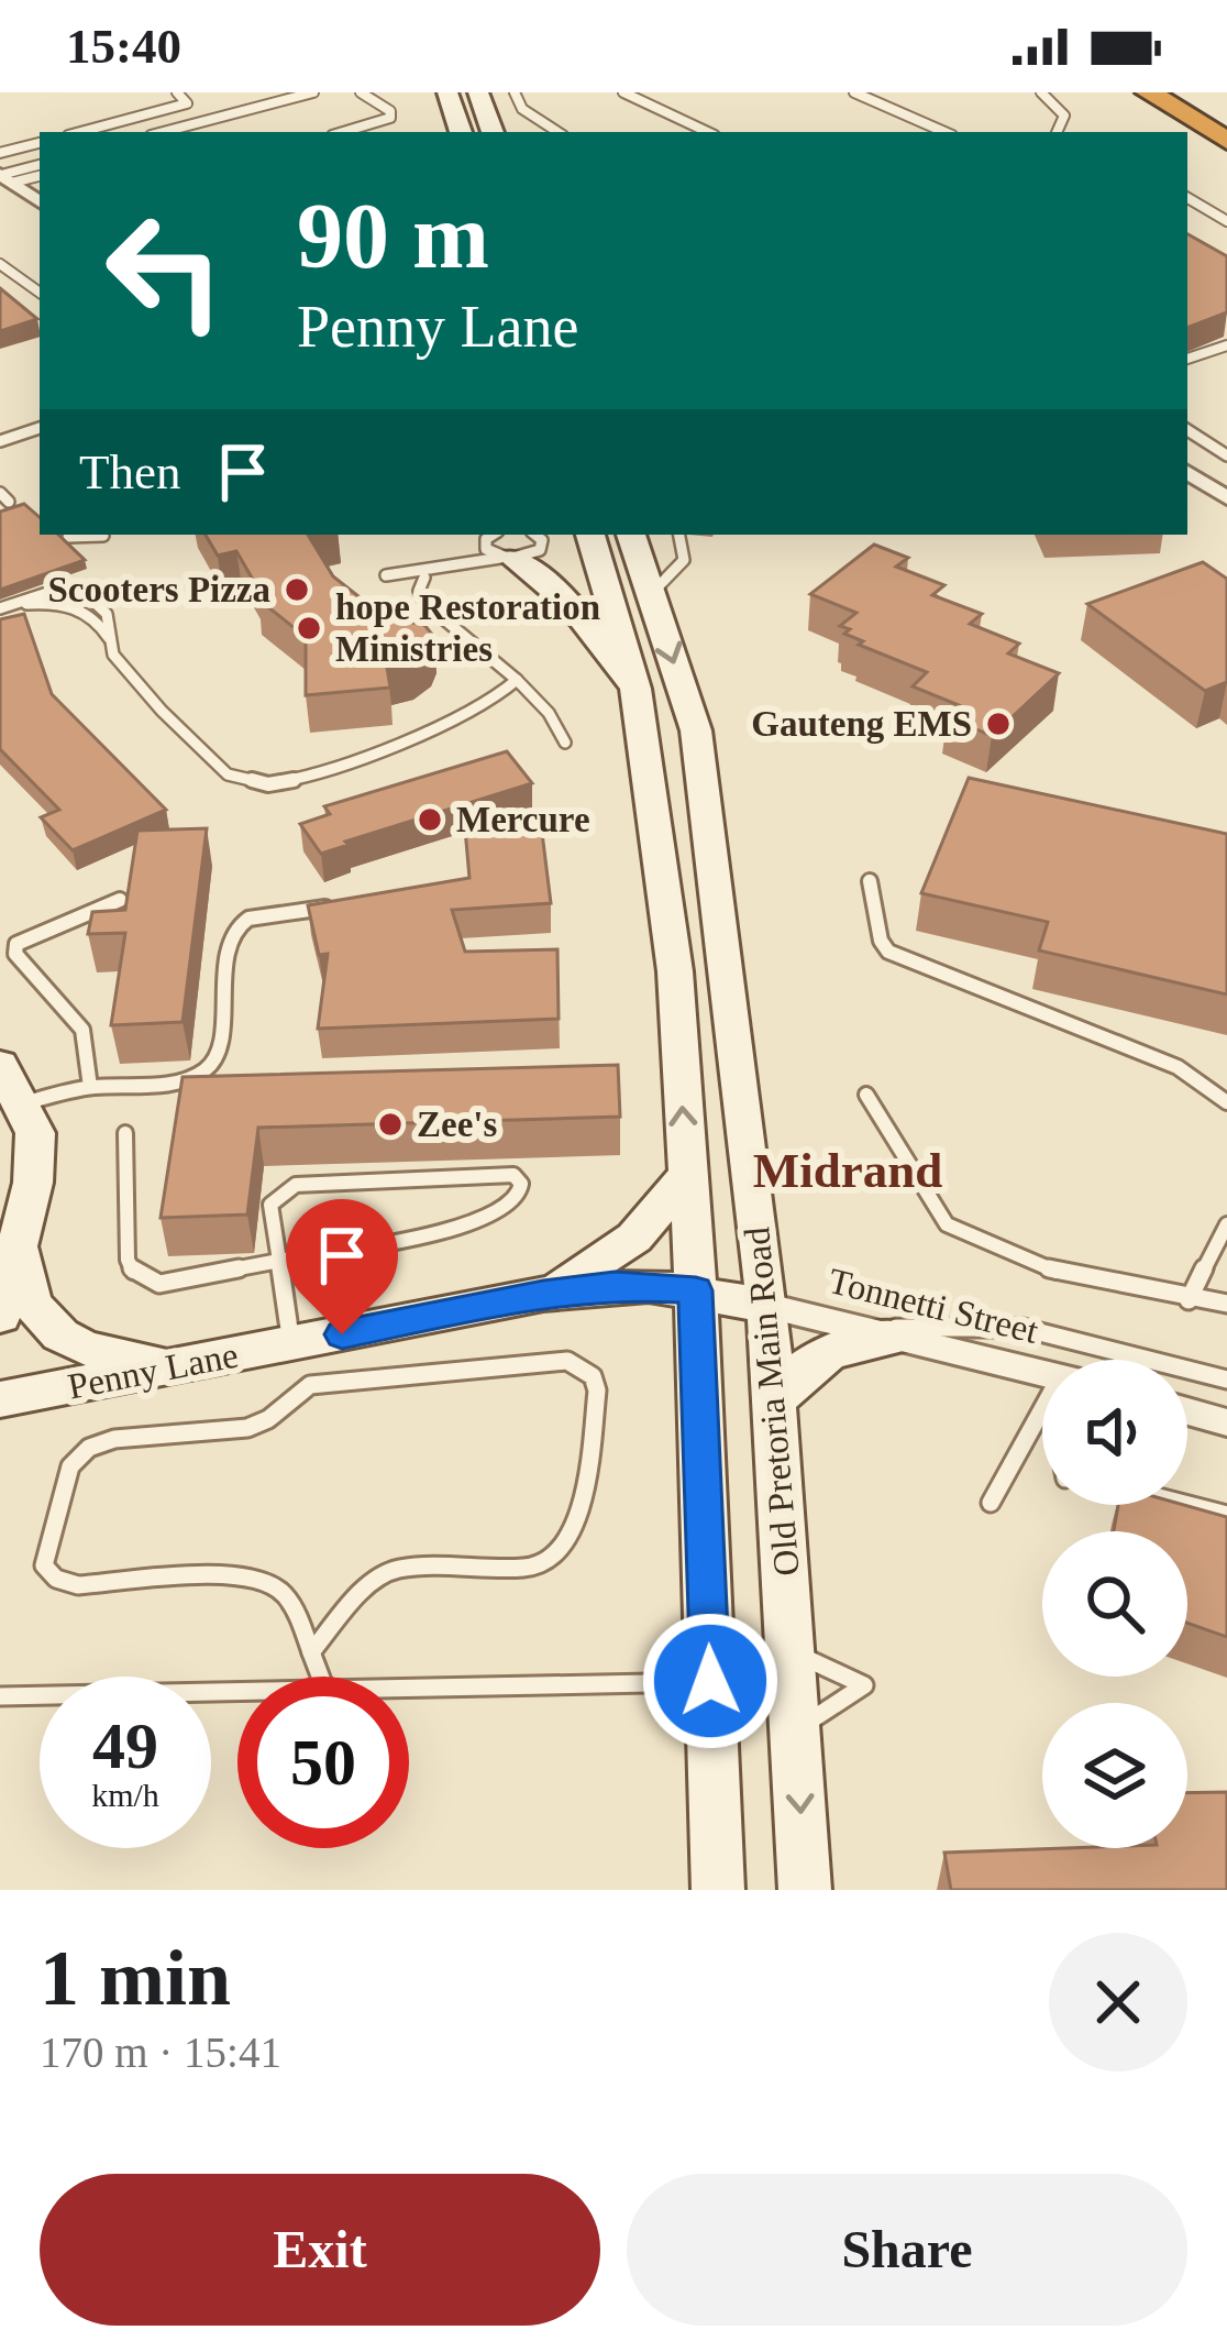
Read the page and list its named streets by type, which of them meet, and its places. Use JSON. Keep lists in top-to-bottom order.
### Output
{
  "streets": {
    "main road": ["Penny Lane", "Old Pretoria Main Road"],
    "street": ["Tonnetti Street"]
  },
  "crossings": [
    ["Tonnetti Street", "Penny Lane"],
    ["Tonnetti Street", "Old Pretoria Main Road"],
    ["Penny Lane", "Old Pretoria Main Road"]
  ],
  "districts": ["Midrand"],
  "places": [
    "Scooters Pizza",
    "hope Restoration Ministries",
    "Gauteng EMS",
    "Mercure",
    "Zee's"
  ],
  "page": {
    "status": "15:40",
    "turn": ["90 m", "Penny Lane"],
    "then": "Then",
    "speed": "49 km/h",
    "limit": "50",
    "heading": ["1 min", "170 m · 15:41"],
    "buttons": ["Exit", "Share"]
  }
}
